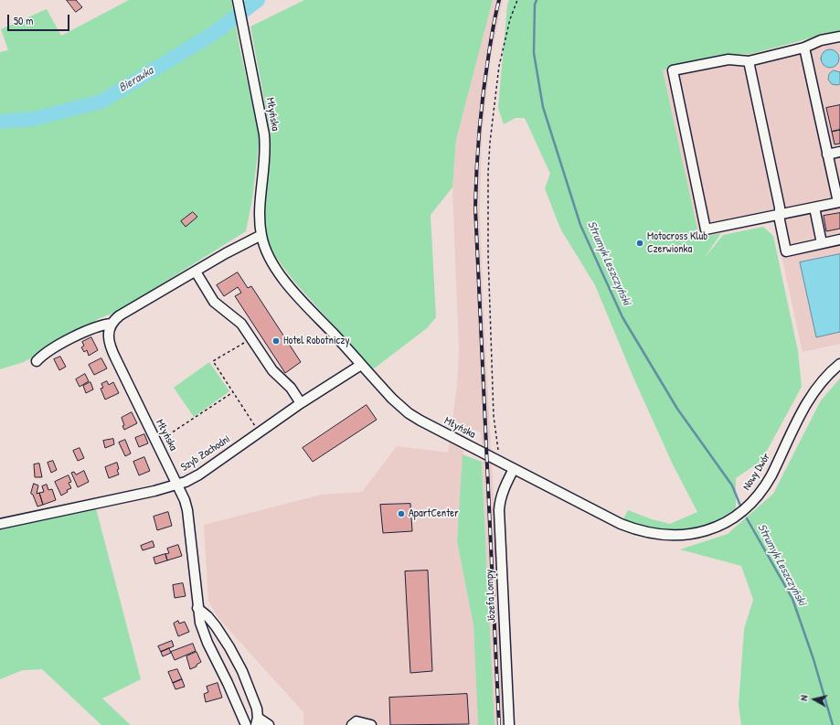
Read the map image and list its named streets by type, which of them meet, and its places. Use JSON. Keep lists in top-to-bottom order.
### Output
{
  "streets": {
    "street": [
      "Młyńska",
      "Szyb Zachodni",
      "Nowy Dwór",
      "Józefa Lompy"
    ]
  },
  "crossings": [
    ["Młyńska", "Szyb Zachodni"],
    ["Młyńska", "Nowy Dwór"],
    ["Młyńska", "Józefa Lompy"],
    ["Nowy Dwór", "Józefa Lompy"]
  ],
  "water": ["Bierawka", "Strumyk Leszczyński"],
  "places": ["Motocross Klub Czerwionka", "Hotel Robotniczy", "ApartCenter"],
  "scale_bar": "50 m",
  "north": "left"
}
